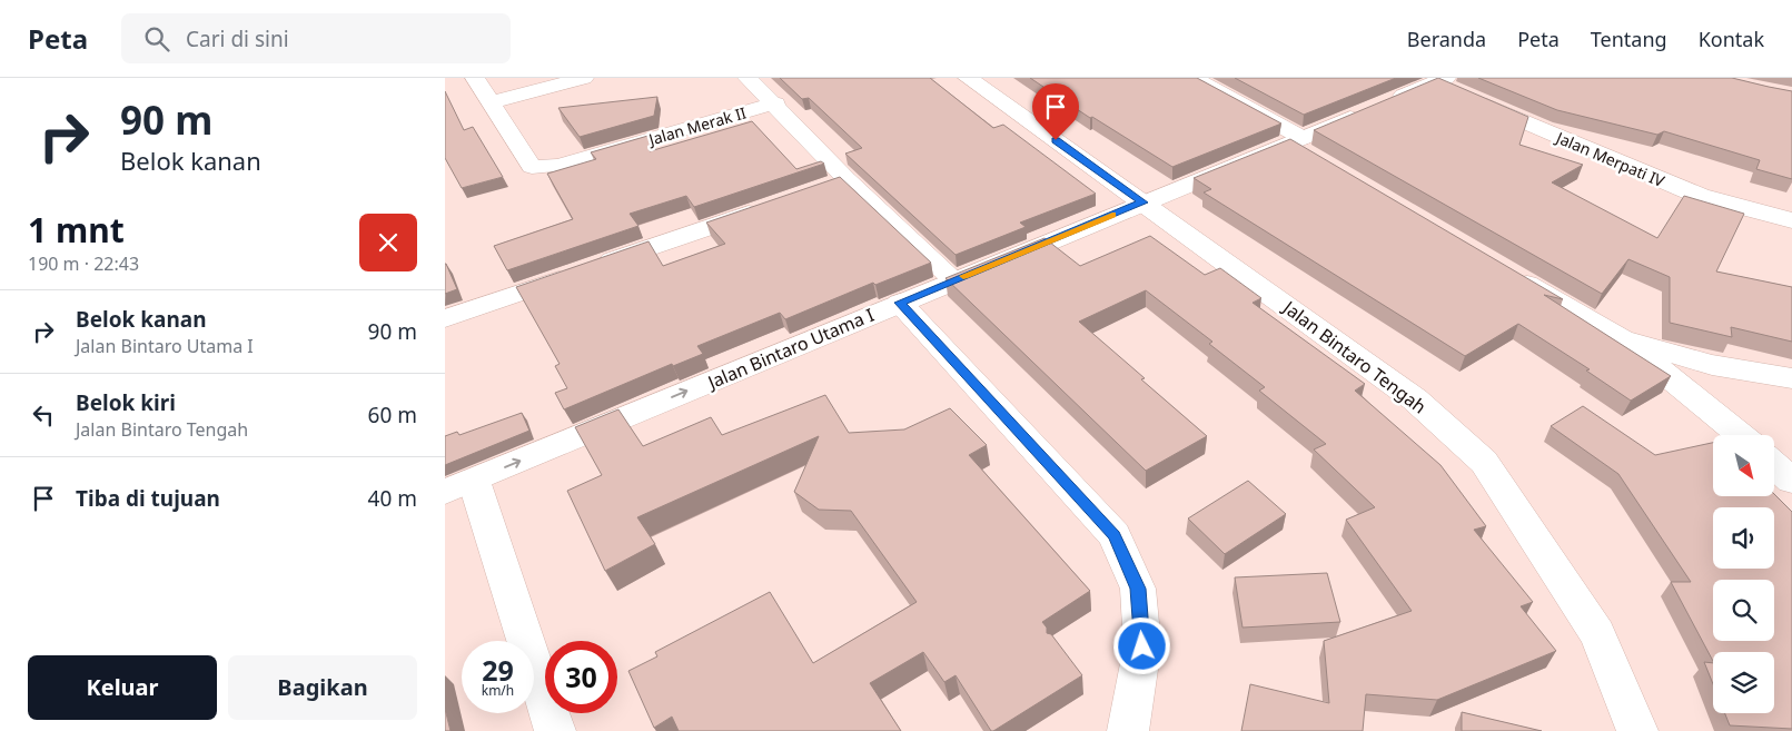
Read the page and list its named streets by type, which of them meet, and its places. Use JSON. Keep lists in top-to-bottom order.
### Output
{
  "streets": {
    "street": [
      "Jalan Merak II",
      "Jalan Merpati IV",
      "Jalan Bintaro Utama I",
      "Jalan Bintaro Tengah"
    ]
  },
  "crossings": [
    ["Jalan Merak II", "Jalan Bintaro Utama I"],
    ["Jalan Merpati IV", "Jalan Bintaro Utama I"],
    ["Jalan Bintaro Utama I", "Jalan Bintaro Tengah"]
  ],
  "north": "bottom right",
  "page": {
    "header": "Peta",
    "search": "Cari di sini",
    "nav": [
      "Beranda",
      "Peta",
      "Tentang",
      "Kontak"
    ],
    "turn": ["90 m", "Belok kanan"],
    "heading": ["1 mnt", "190 m · 22:43"],
    "list": [
      {
        "name": "Belok kanan",
        "note": "Jalan Bintaro Utama I",
        "value": "90 m"
      },
      {
        "name": "Belok kiri",
        "note": "Jalan Bintaro Tengah",
        "value": "60 m"
      },
      {
        "name": "Tiba di tujuan",
        "value": "40 m"
      }
    ],
    "speed": "29 km/h",
    "limit": "30",
    "buttons": ["Keluar", "Bagikan"]
  }
}
